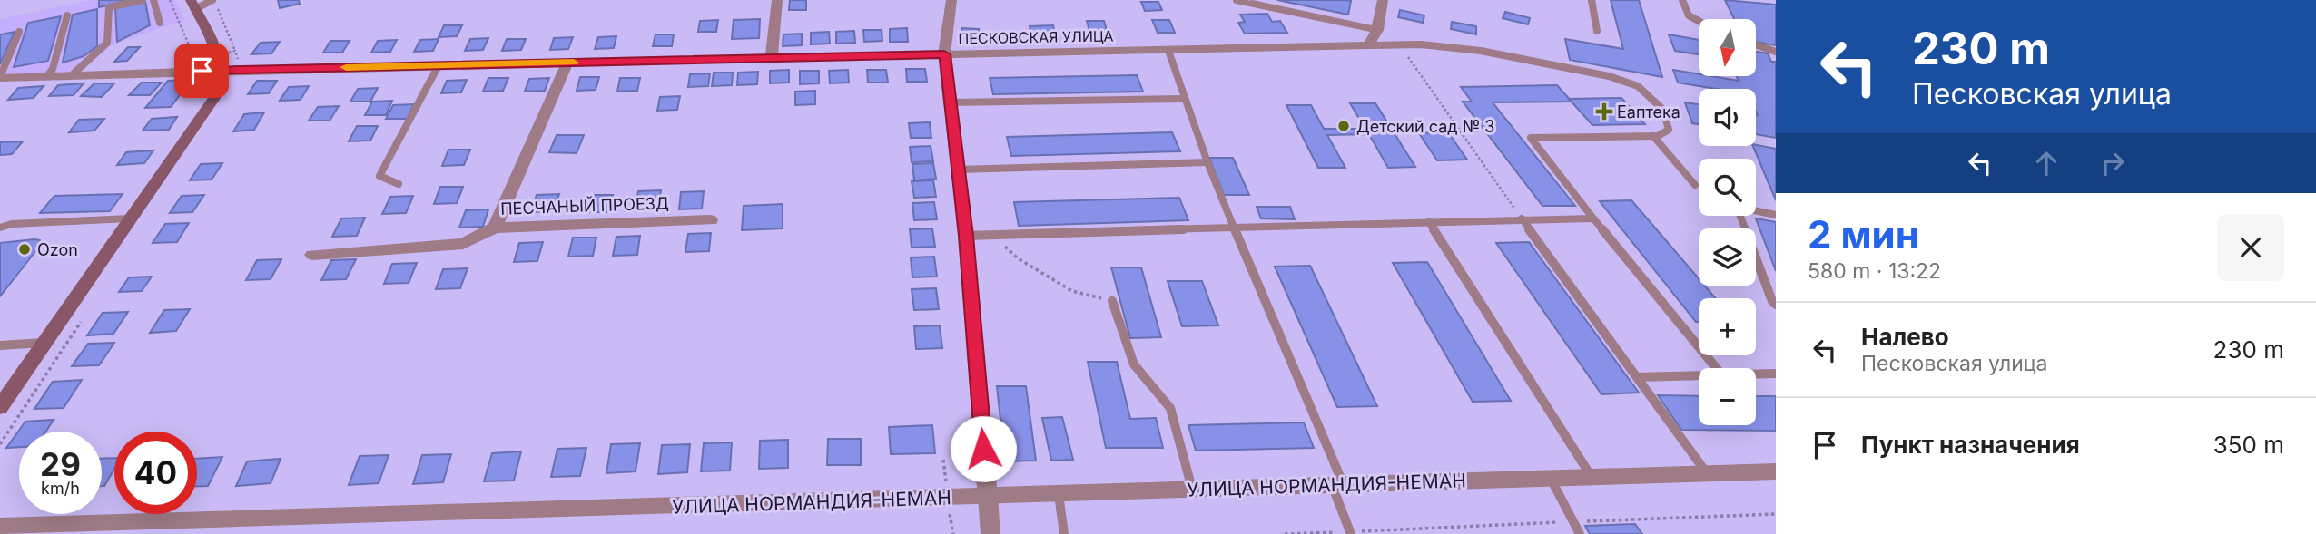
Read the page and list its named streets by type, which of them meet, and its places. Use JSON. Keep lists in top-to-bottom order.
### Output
{
  "streets": {
    "street": ["ПЕСКОВСКАЯ УЛИЦА", "ПЕСЧАНЫЙ ПРОЕЗД", "УЛИЦА НОРМАНДИЯ-НЕМАН"]
  },
  "places": {
    "health": ["Еаптека"],
    "other": ["Детский сад № 3", "Ozon"]
  },
  "north": "bottom",
  "page": {
    "turn": ["230 m", "Песковская улица"],
    "map_buttons": ["+", "−"],
    "heading": ["2 мин", "580 m · 13:22"],
    "list": [
      {
        "name": "Налево",
        "note": "Песковская улица",
        "value": "230 m"
      },
      {
        "name": "Пункт назначения",
        "value": "350 m"
      }
    ],
    "speed": "29 km/h",
    "limit": "40"
  }
}
